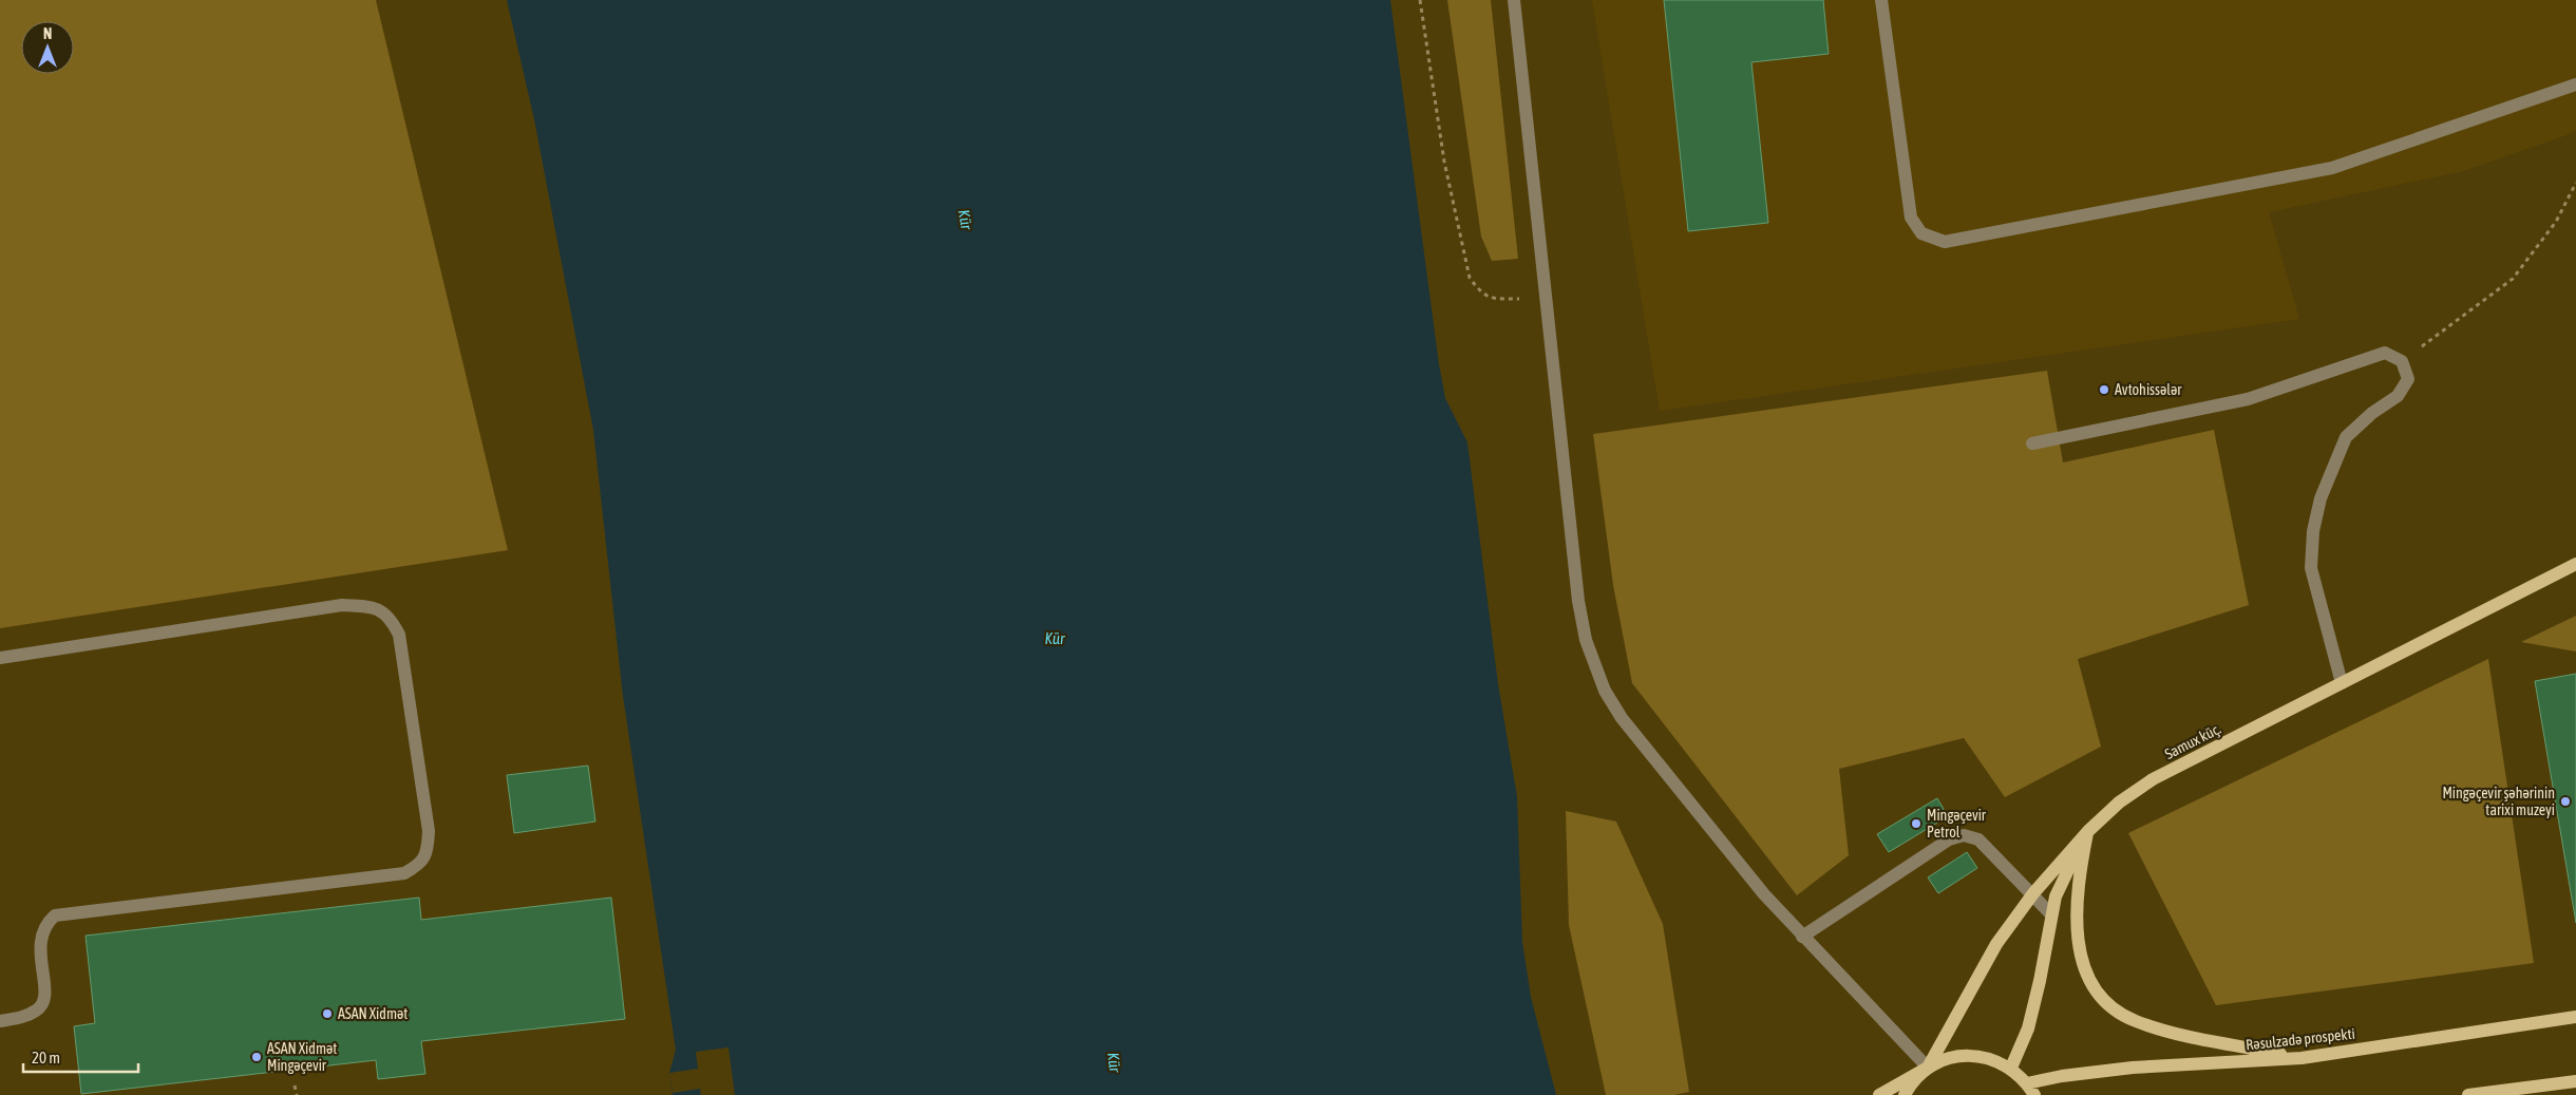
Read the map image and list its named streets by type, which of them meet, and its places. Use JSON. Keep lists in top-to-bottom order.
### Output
{
  "streets": {
    "main road": ["Samux küç.", "Rəsulzadə prospekti"]
  },
  "water": ["Kür"],
  "places": [
    "Avtohissələr",
    "Mingəçevir şəhərinin tarixi muzeyi",
    "Mingəçevir Petrol",
    "ASAN Xidmət",
    "ASAN Xidmət Mingəçevir"
  ],
  "scale_bar": "20 m",
  "north": "top"
}
